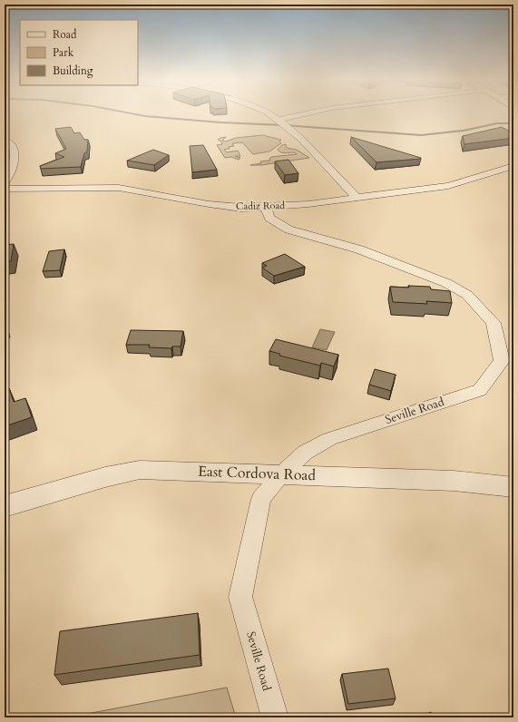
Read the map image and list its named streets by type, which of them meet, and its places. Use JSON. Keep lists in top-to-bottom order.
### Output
{
  "streets": {
    "street": ["Cadiz Road", "Seville Road", "East Cordova Road"]
  },
  "crossings": [
    ["Cadiz Road", "Seville Road"],
    ["Seville Road", "East Cordova Road"]
  ],
  "legend": ["Road", "Park", "Building"]
}
